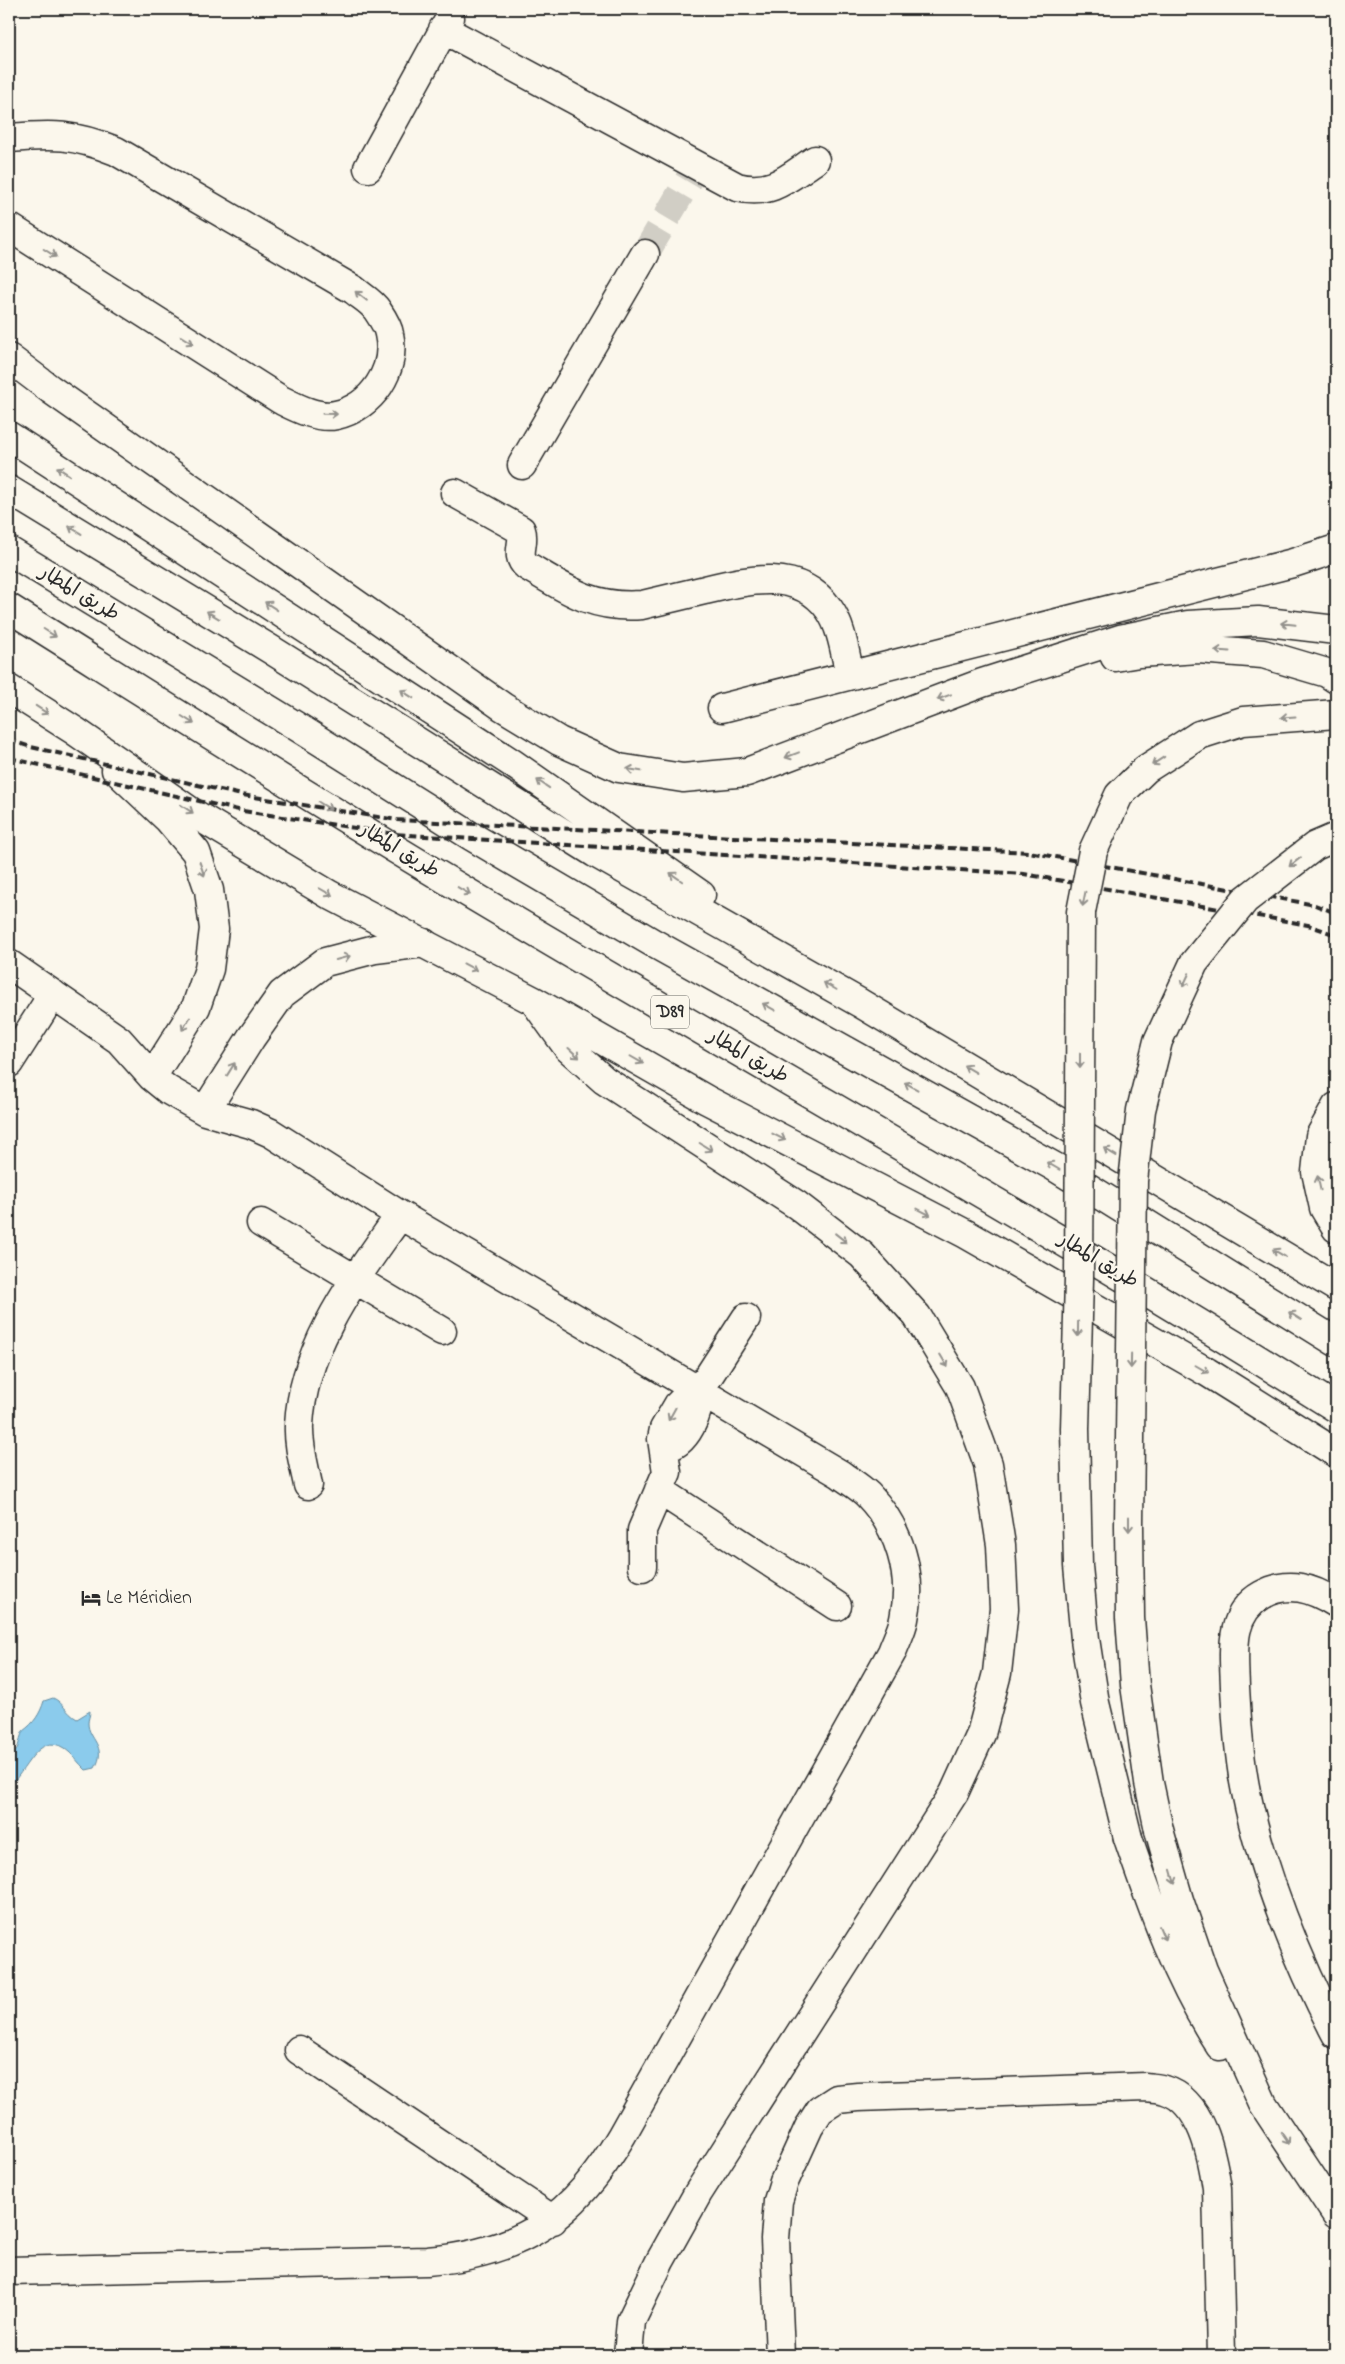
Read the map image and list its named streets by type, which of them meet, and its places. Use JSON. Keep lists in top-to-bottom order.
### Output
{
  "streets": {
    "main road": ["طريق المطار", "D89"]
  },
  "places": {
    "hotel": ["Le Méridien"]
  }
}
